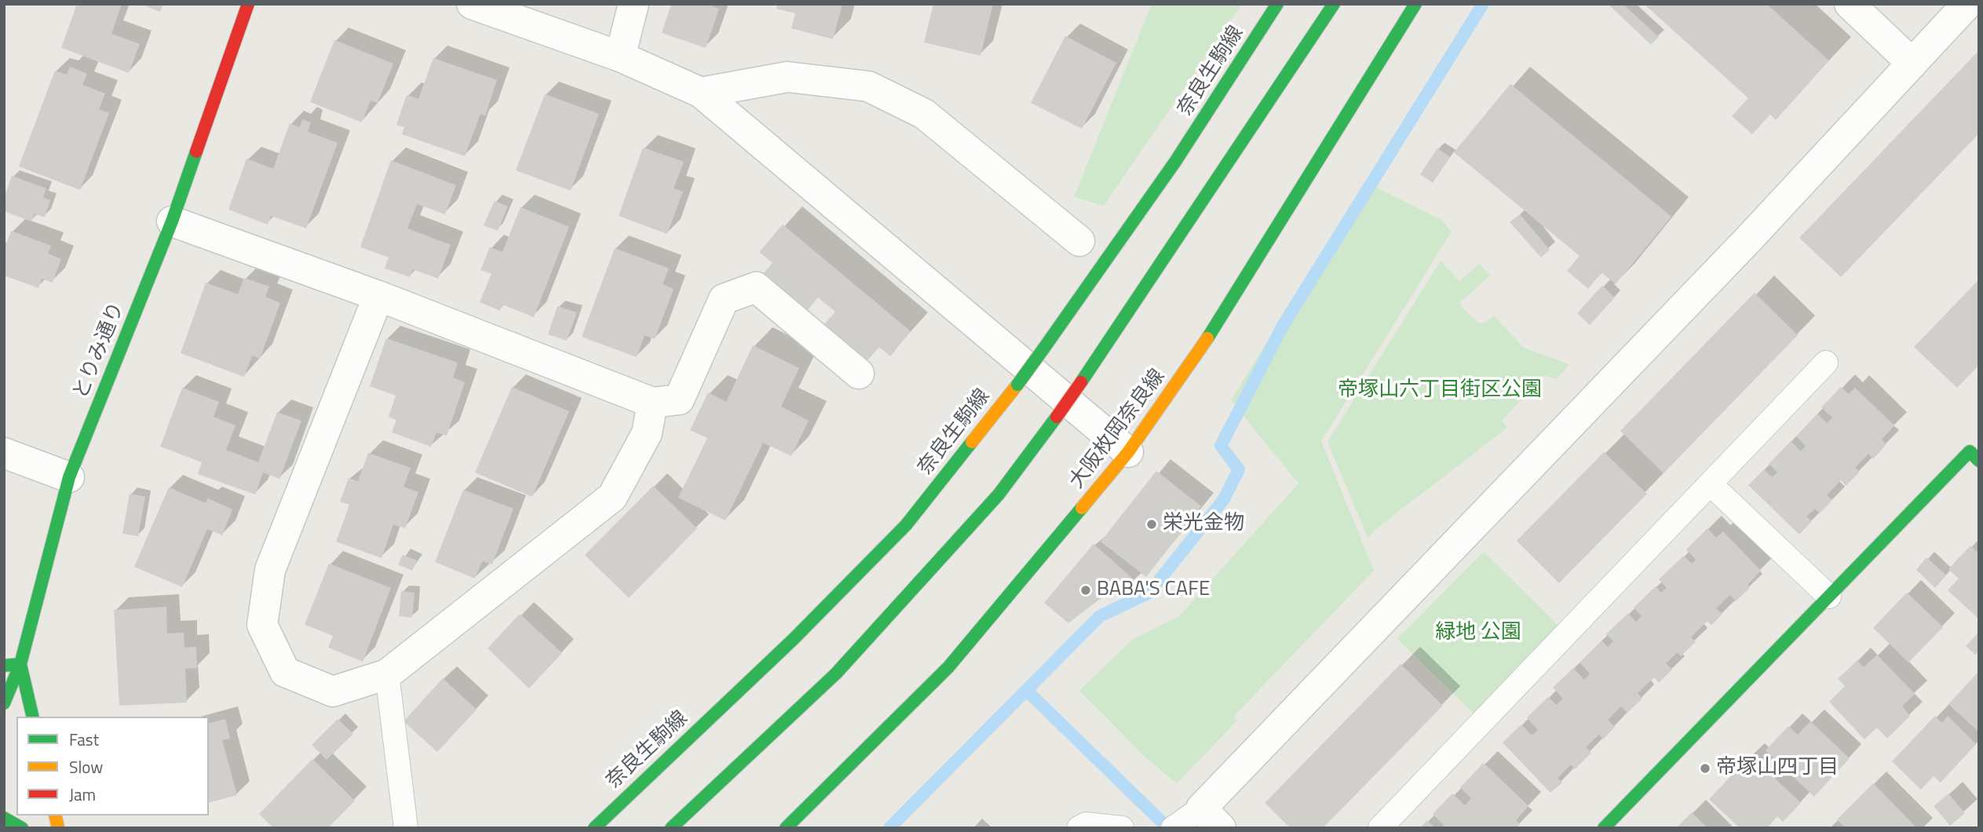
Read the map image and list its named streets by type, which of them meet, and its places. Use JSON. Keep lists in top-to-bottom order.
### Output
{
  "streets": {
    "main road": ["奈良生駒線", "とりみ通り", "大阪枚岡奈良線"]
  },
  "parks": ["帝塚山六丁目街区公園", "緑地 公園"],
  "places": ["栄光金物", "BABA'S CAFE", "帝塚山四丁目"],
  "legend": ["Fast", "Slow", "Jam"]
}
